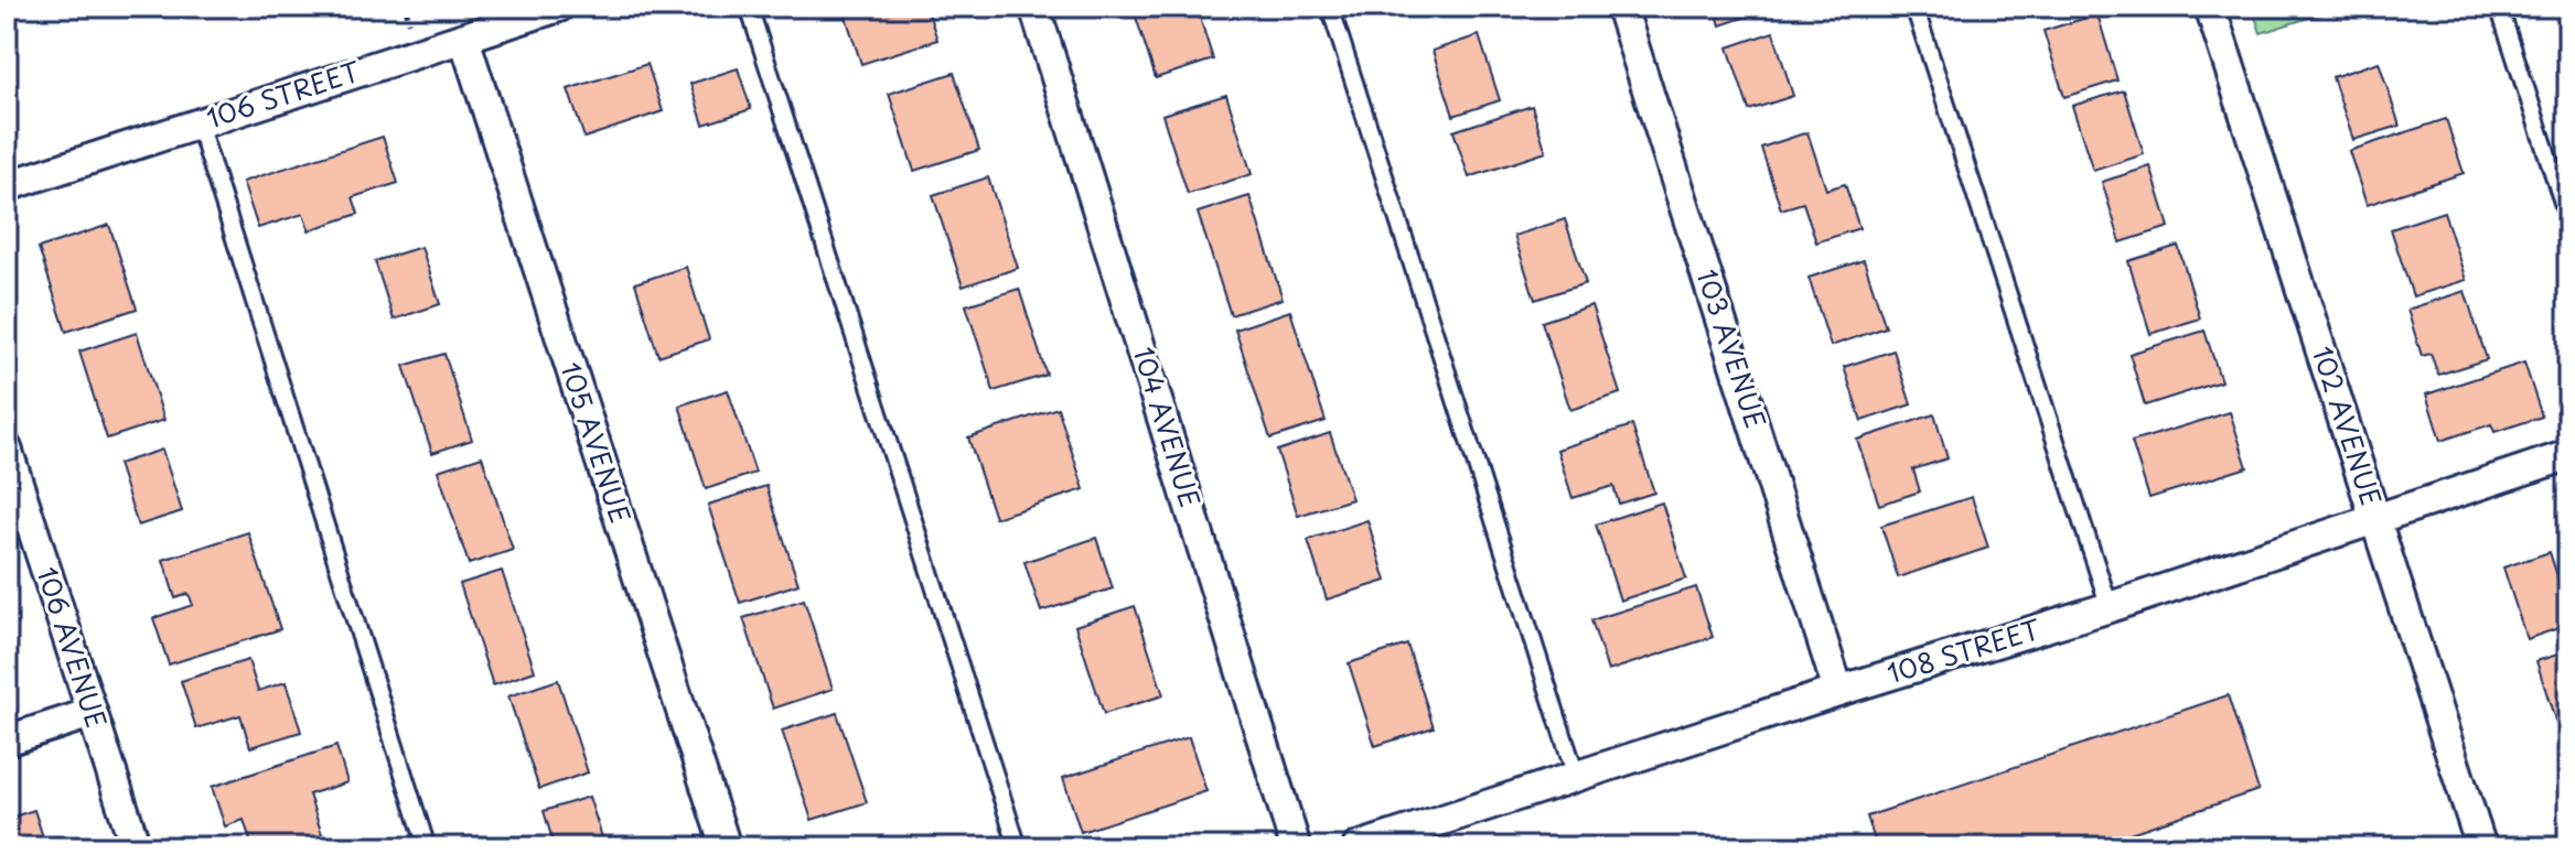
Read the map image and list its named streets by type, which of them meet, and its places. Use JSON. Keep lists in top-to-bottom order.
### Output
{
  "streets": {
    "street": [
      "106 STREET",
      "103 AVENUE",
      "102 AVENUE",
      "104 AVENUE",
      "105 AVENUE",
      "106 AVENUE",
      "108 STREET"
    ]
  },
  "crossings": [
    ["106 STREET", "105 AVENUE"],
    ["103 AVENUE", "108 STREET"],
    ["102 AVENUE", "108 STREET"]
  ]
}
